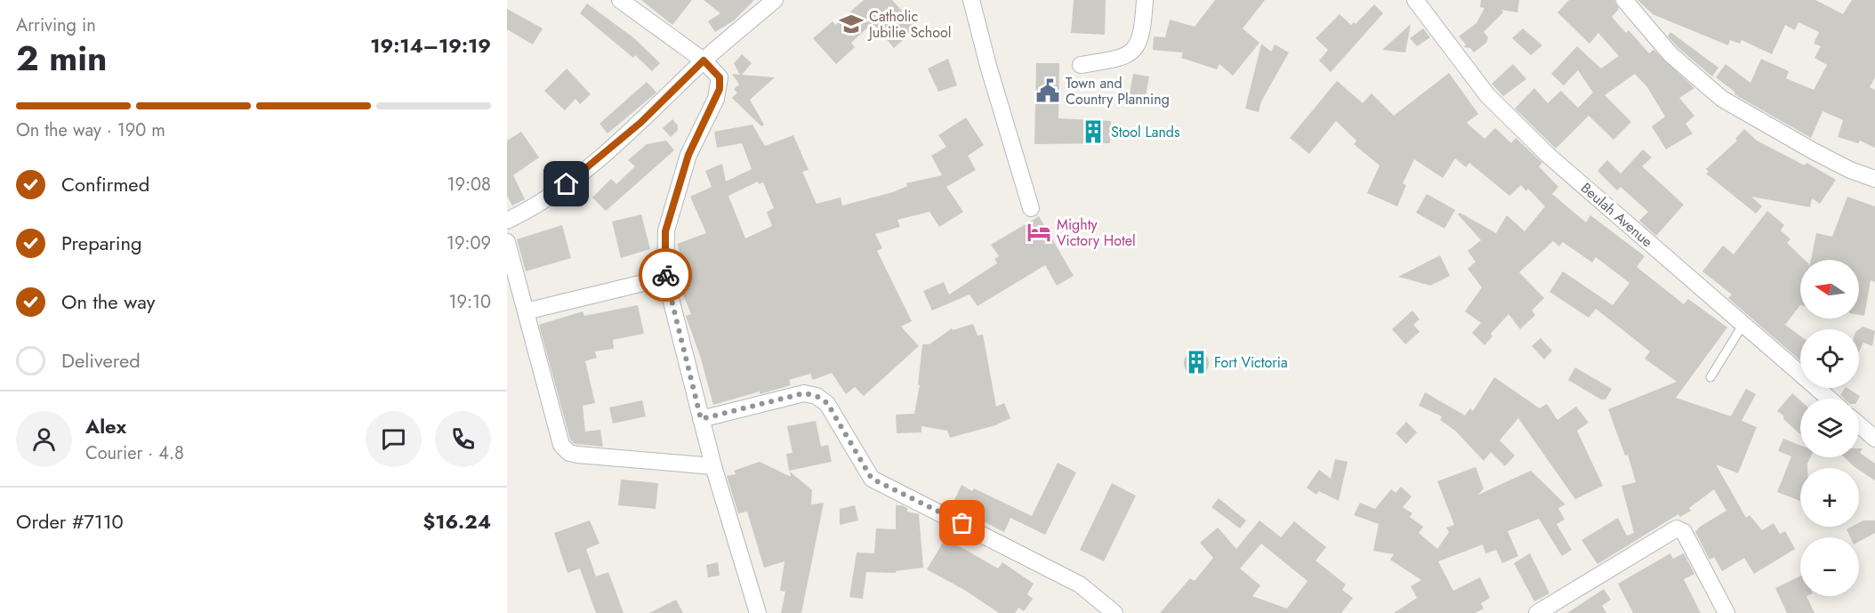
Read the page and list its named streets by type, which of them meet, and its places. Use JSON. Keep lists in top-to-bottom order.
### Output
{
  "streets": {
    "street": ["Beulah Avenue"]
  },
  "places": {
    "school or university": ["Catholic Jubilie School"],
    "public building": ["Town and Country Planning"],
    "building": ["Stool Lands", "Fort Victoria"],
    "hotel": ["Mighty Victory Hotel"]
  },
  "north": "left",
  "page": {
    "heading": ["2 min", "Arriving in", "19:14–19:19"],
    "panel": [
      "Alex",
      "Courier · 4.8",
      "Order #7110",
      "$16.24"
    ],
    "bar": "On the way · 190 m",
    "list": [
      ["Confirmed", "19:08"],
      ["Preparing", "19:09"],
      ["On the way", "19:10"],
      "Delivered"
    ],
    "map_buttons": ["+", "−"]
  }
}
